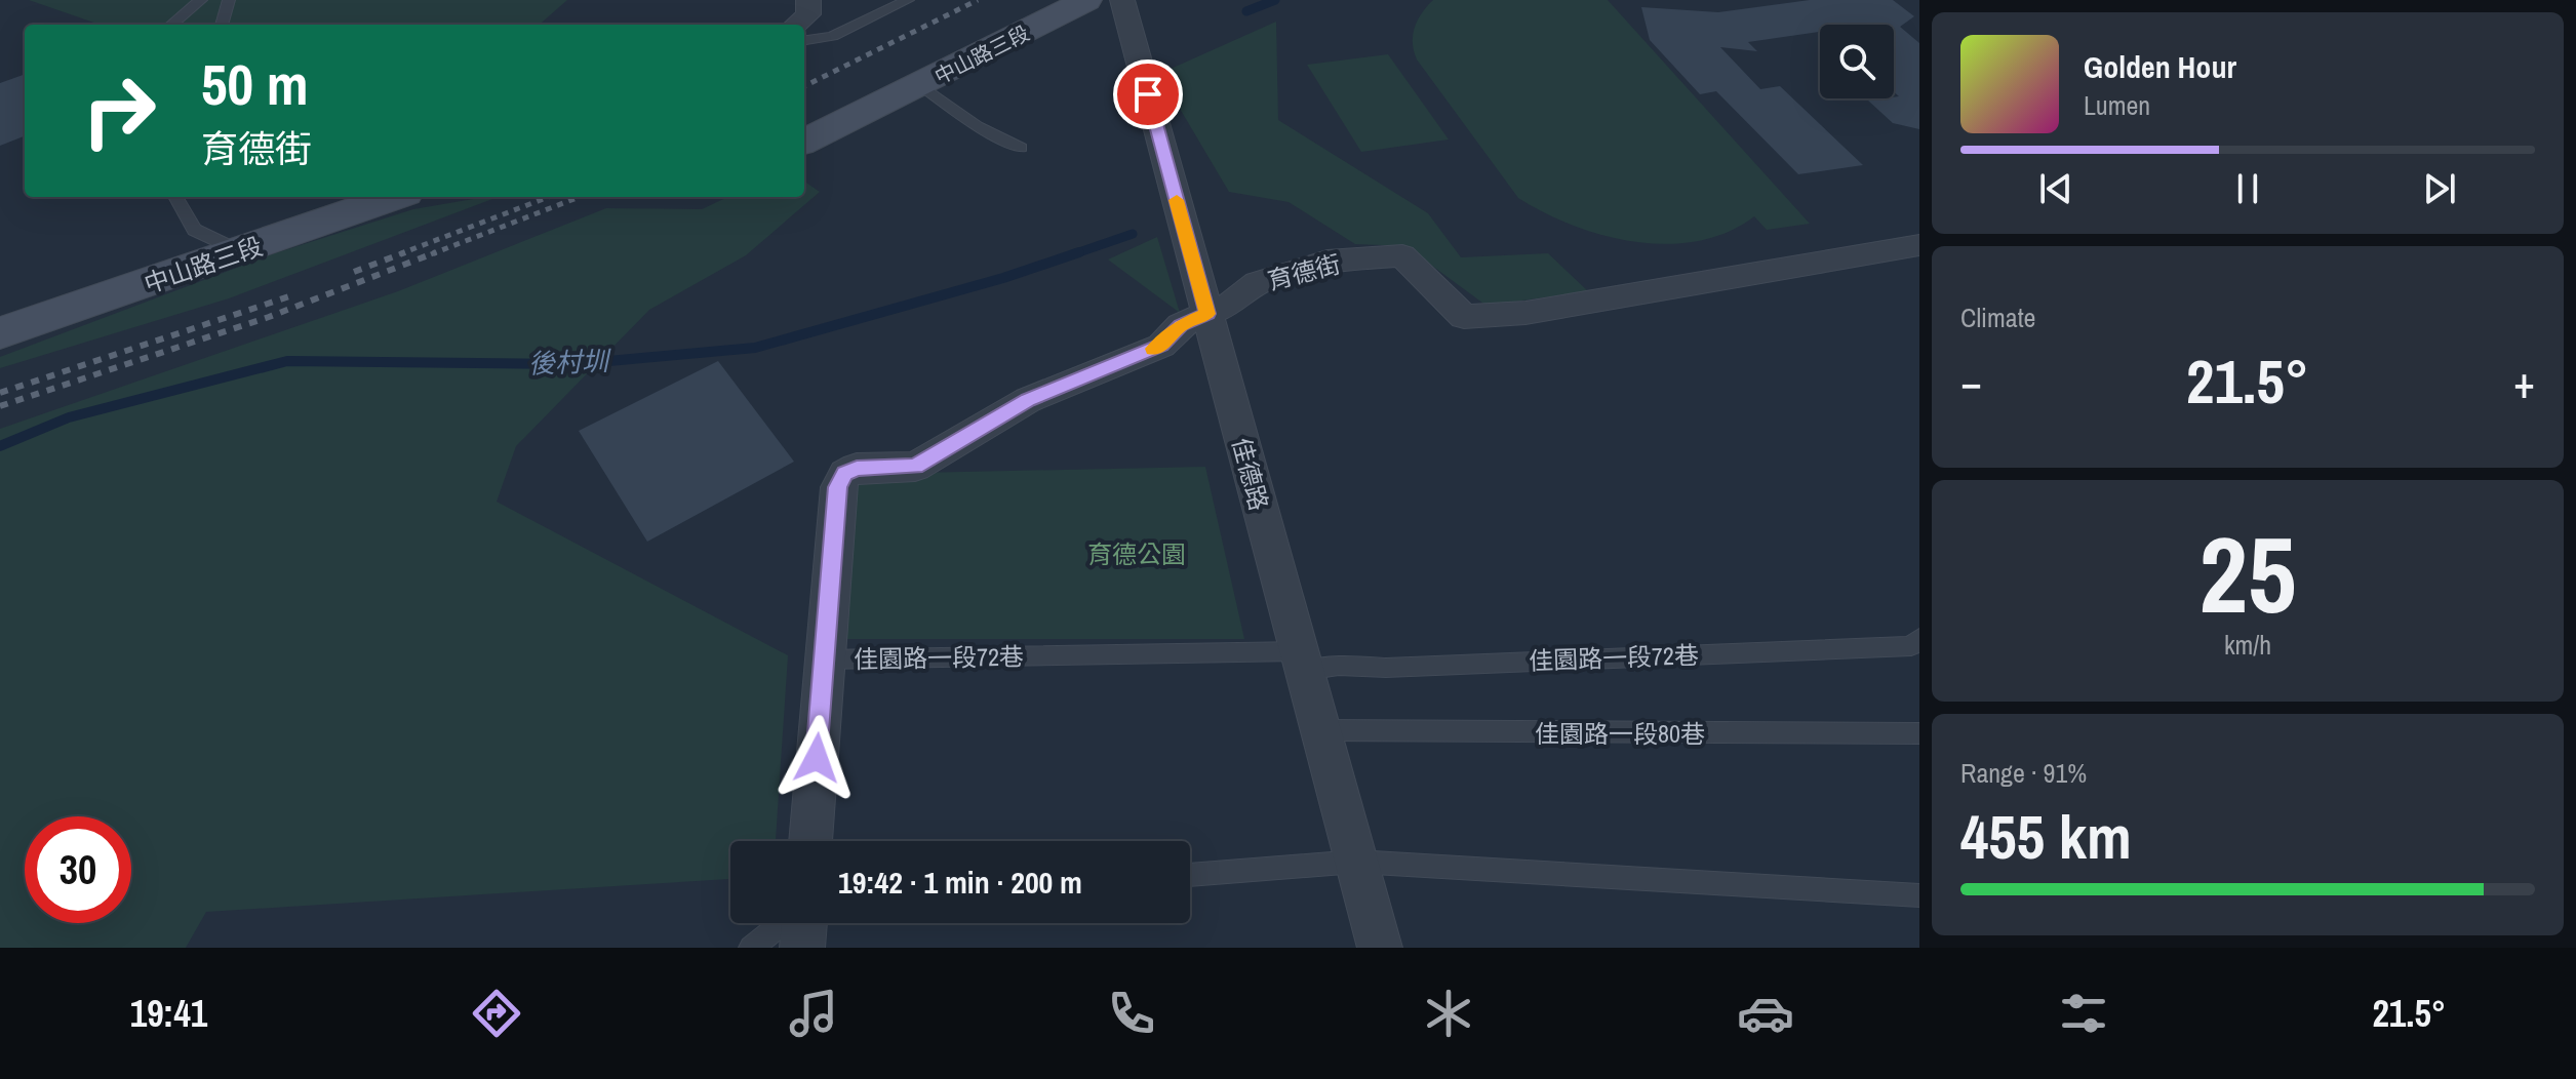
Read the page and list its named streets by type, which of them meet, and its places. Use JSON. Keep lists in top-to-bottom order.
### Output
{
  "streets": {
    "main road": ["中山路三段"],
    "street": ["育德街", "佳德路"],
    "lane": ["佳園路一段72巷", "佳園路一段80巷"]
  },
  "crossings": [
    ["育德街", "佳德路"],
    ["育德街", "佳園路一段72巷"],
    ["佳德路", "佳園路一段72巷"],
    ["佳德路", "佳園路一段80巷"]
  ],
  "water": ["後村圳"],
  "parks": ["育德公園"],
  "page": {
    "turn": ["50 m", "育德街"],
    "song": ["Golden Hour", "Lumen"],
    "tile": [
      "Climate",
      ["25", "km/h"],
      ["Range · 91%", "455 km"]
    ],
    "heat": ["−", "21.5°", "+"],
    "limit": "30",
    "trip": "19:42 · 1 min · 200 m",
    "tabs": ["19:41", "21.5°"]
  }
}
